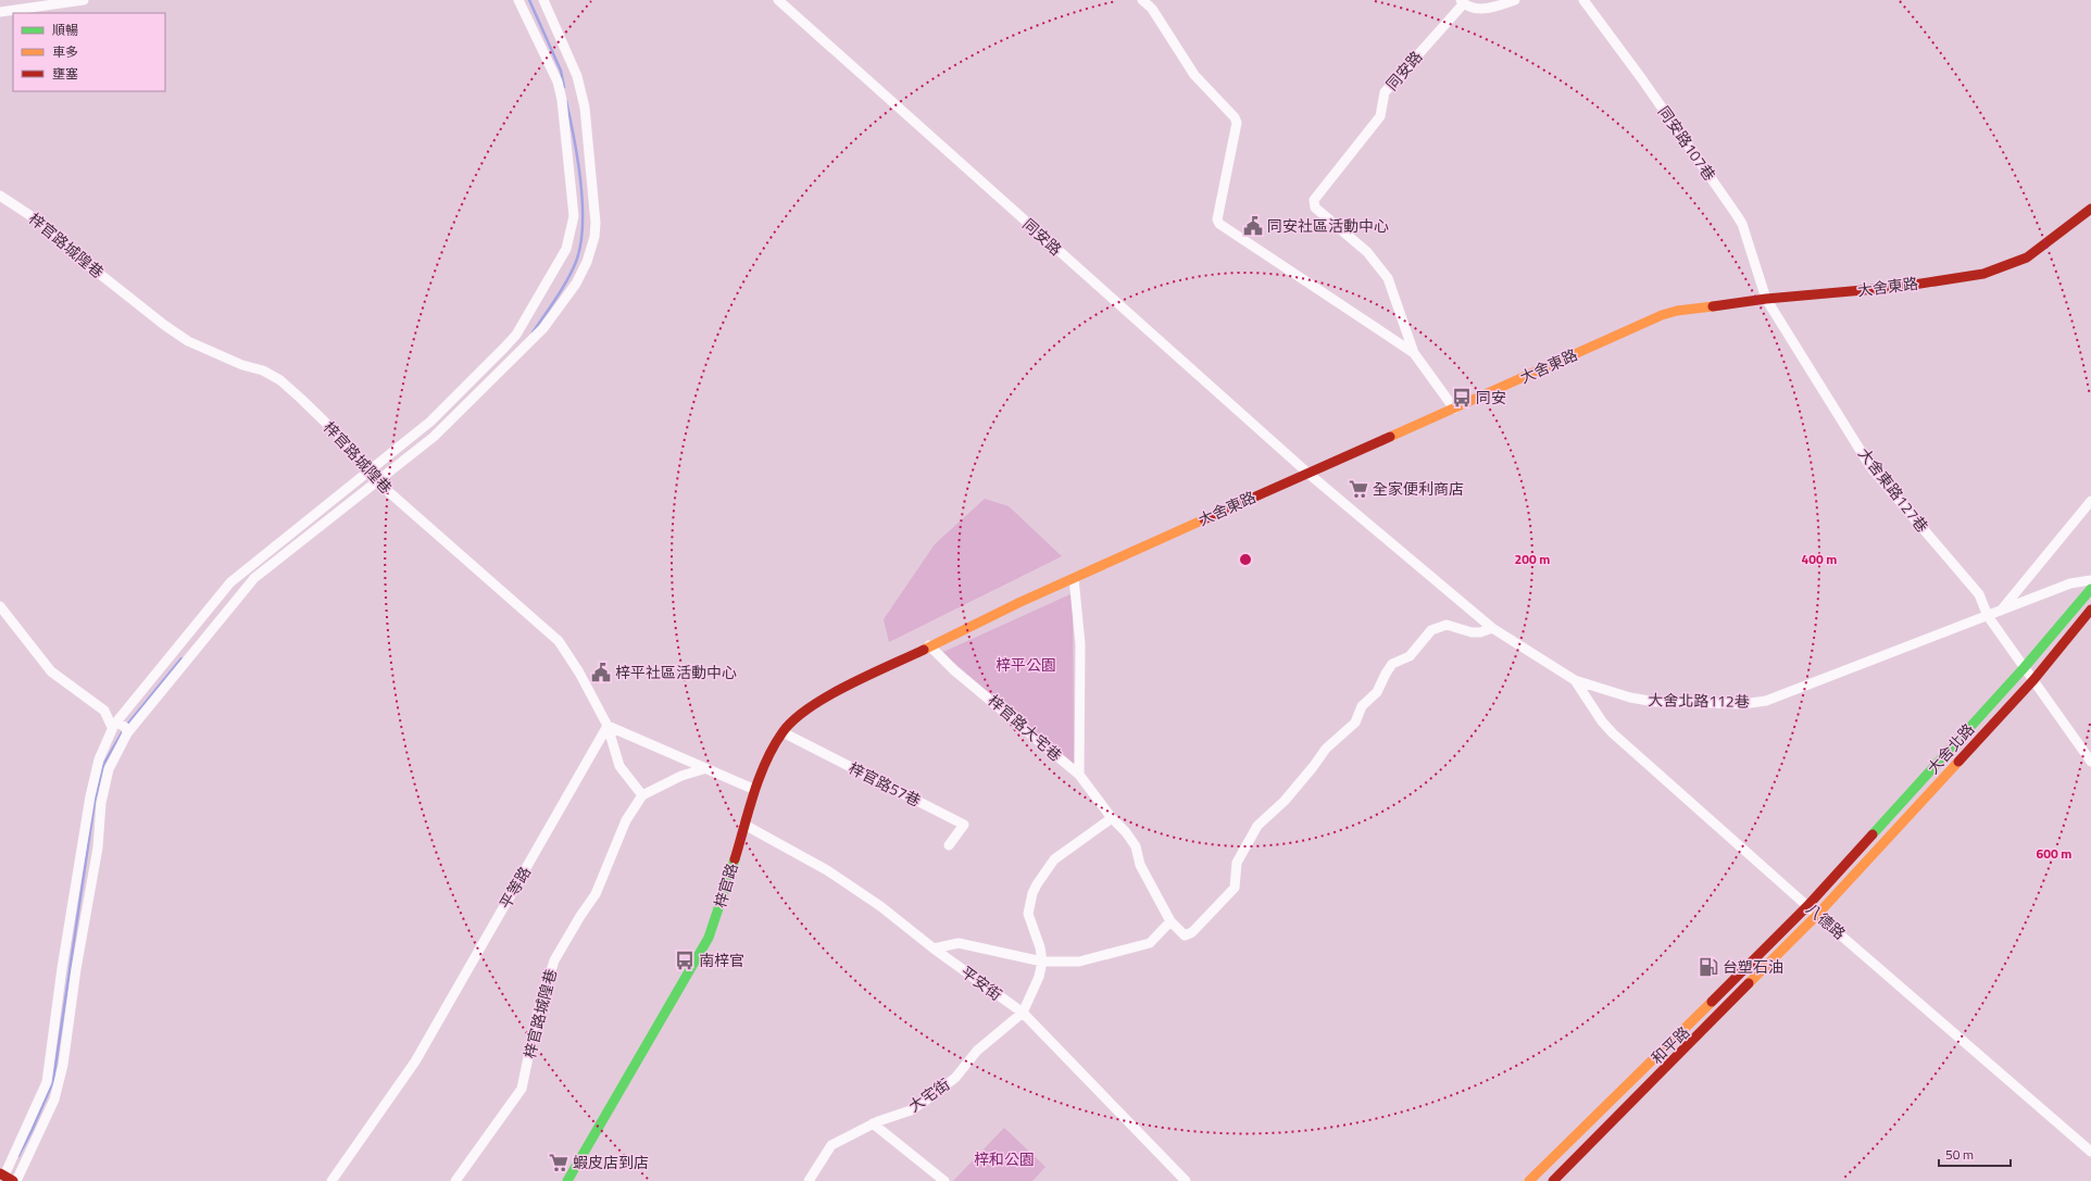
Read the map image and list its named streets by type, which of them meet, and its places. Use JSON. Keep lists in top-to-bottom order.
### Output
{
  "streets": {
    "main road": [
      "大舍東路",
      "大舍北路",
      "梓官路",
      "和平路"
    ],
    "street": [
      "同安路",
      "同安路107巷",
      "梓官路城隍巷",
      "大舍東路127巷",
      "大舍北路112巷",
      "梓官路大宅巷",
      "梓官路57巷",
      "平等路",
      "八德路",
      "平安街",
      "大宅街"
    ]
  },
  "crossings": [
    ["同安路", "大舍東路"],
    ["同安路", "大舍北路112巷"],
    ["同安路107巷", "大舍東路"],
    ["同安路107巷", "大舍東路127巷"],
    ["梓官路城隍巷", "平等路"],
    ["大舍東路", "大舍東路127巷"],
    ["大舍東路", "大舍北路112巷"],
    ["大舍東路", "梓官路大宅巷"],
    ["大舍東路", "梓官路"],
    ["大舍東路127巷", "大舍北路112巷"],
    ["大舍東路127巷", "大舍北路"],
    ["大舍北路112巷", "梓官路大宅巷"],
    ["大舍北路112巷", "八德路"],
    ["梓官路大宅巷", "梓官路"],
    ["大舍北路", "八德路"],
    ["大舍北路", "和平路"],
    ["梓官路57巷", "梓官路"],
    ["梓官路", "平安街"],
    ["八德路", "和平路"],
    ["平安街", "大宅街"]
  ],
  "parks": ["梓平公園", "梓和公園"],
  "places": {
    "public building": ["同安社區活動中心", "梓平社區活動中心"],
    "bus stop": ["同安", "南梓官"],
    "supermarket": ["全家便利商店", "蝦皮店到店"],
    "fuel station": ["台塑石油"]
  },
  "legend": ["順暢", "車多", "壅塞"],
  "scale_bar": "50 m",
  "rings": ["200 m", "400 m", "600 m"]
}
